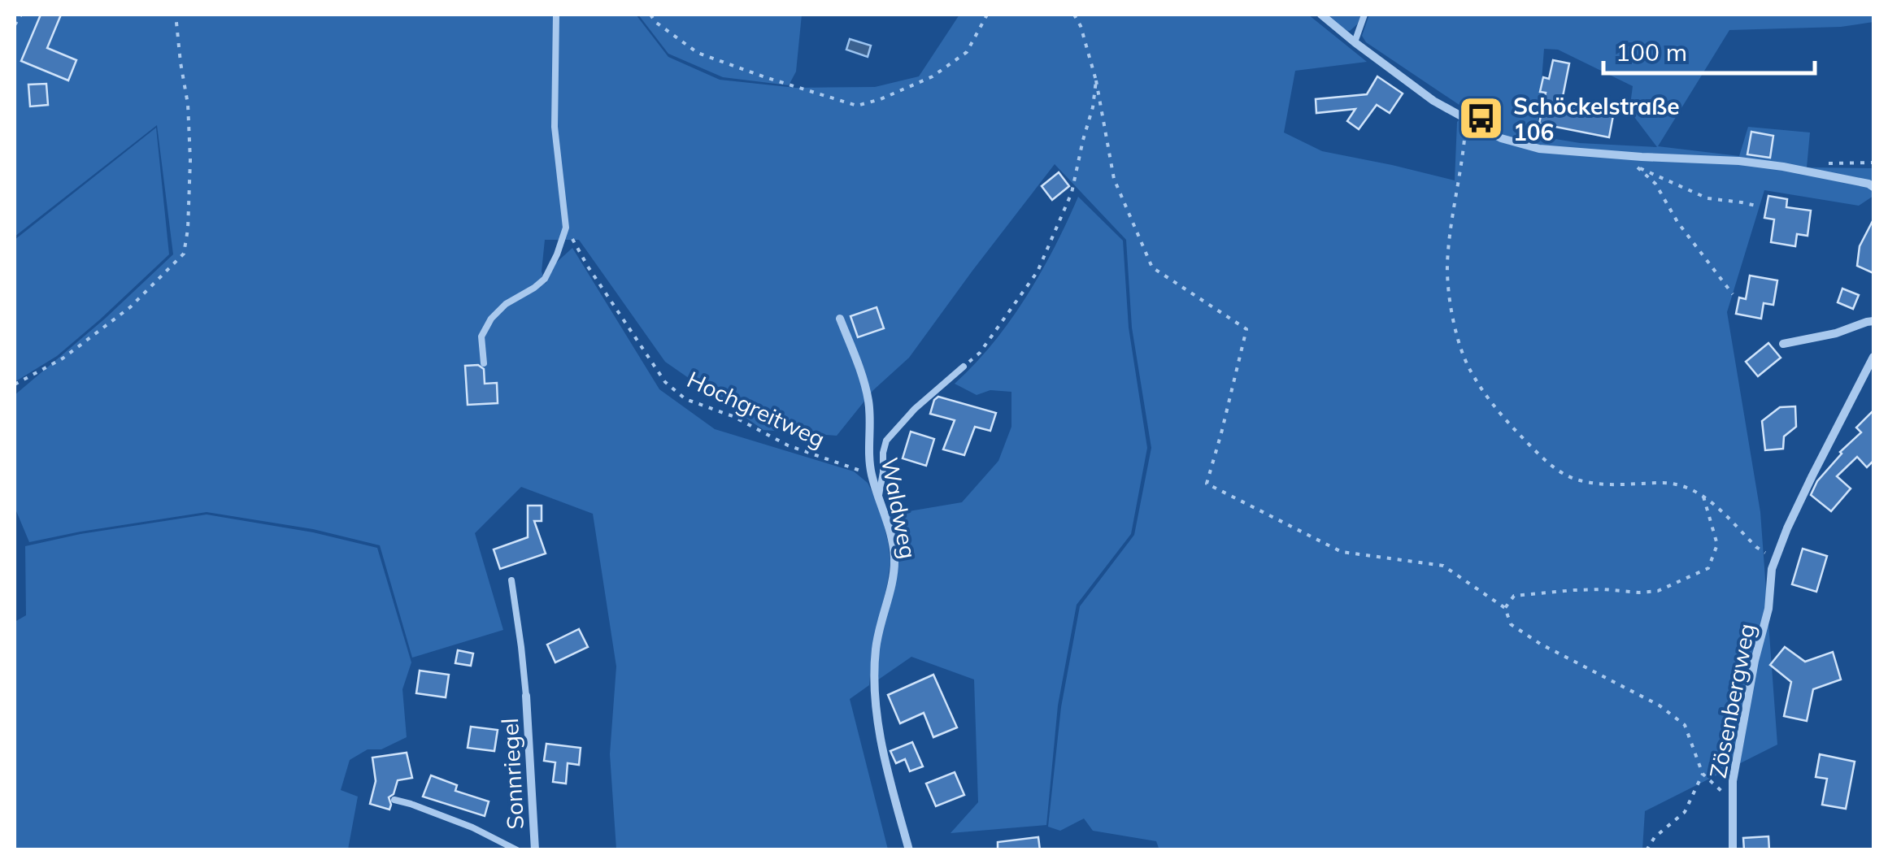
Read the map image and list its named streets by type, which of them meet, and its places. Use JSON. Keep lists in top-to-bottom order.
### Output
{
  "streets": {
    "street": ["Waldweg", "Zösenbergweg", "Sonnriegel"],
    "path": ["Hochgreitweg"]
  },
  "crossings": [
    ["Hochgreitweg", "Waldweg"]
  ],
  "places": {
    "bus stop": ["Schöckelstraße 106"]
  },
  "scale_bar": "100 m"
}
